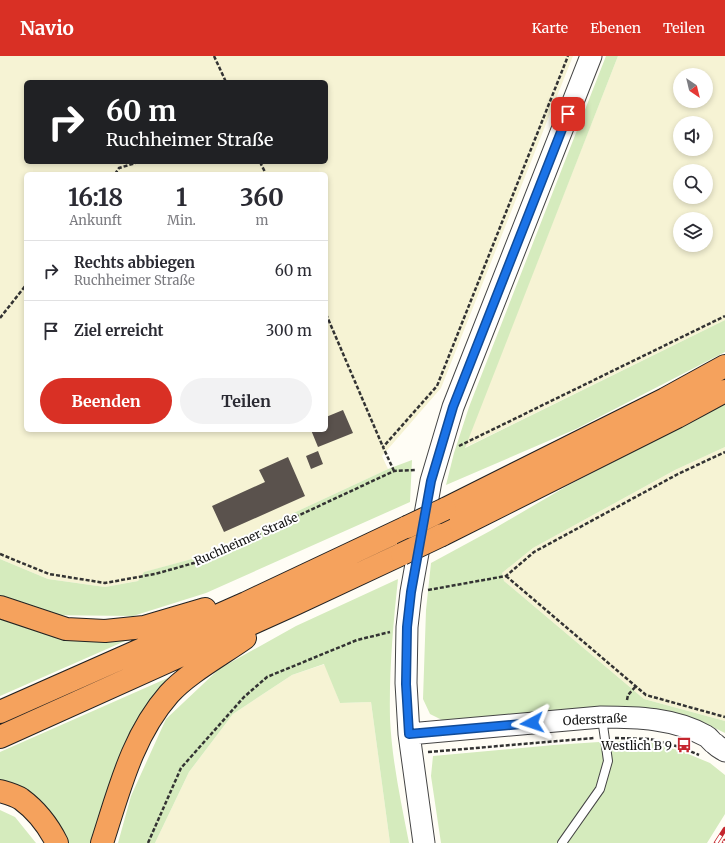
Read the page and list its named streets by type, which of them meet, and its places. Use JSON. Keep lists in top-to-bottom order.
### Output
{
  "streets": {
    "street": ["Oderstraße"],
    "path": ["Ruchheimer Straße"]
  },
  "places": {
    "bus stop": ["Westlich B 9"]
  },
  "north": "bottom right",
  "page": {
    "header": "Navio",
    "nav": ["Karte", "Ebenen", "Teilen"],
    "turn": ["60 m", "Ruchheimer Straße"],
    "eta": [
      "16:18",
      "Ankunft",
      "1",
      "Min.",
      "360",
      "m"
    ],
    "list": [
      {
        "name": "Rechts abbiegen",
        "note": "Ruchheimer Straße",
        "value": "60 m"
      },
      {
        "name": "Ziel erreicht",
        "value": "300 m"
      }
    ],
    "buttons": ["Beenden", "Teilen"]
  }
}
